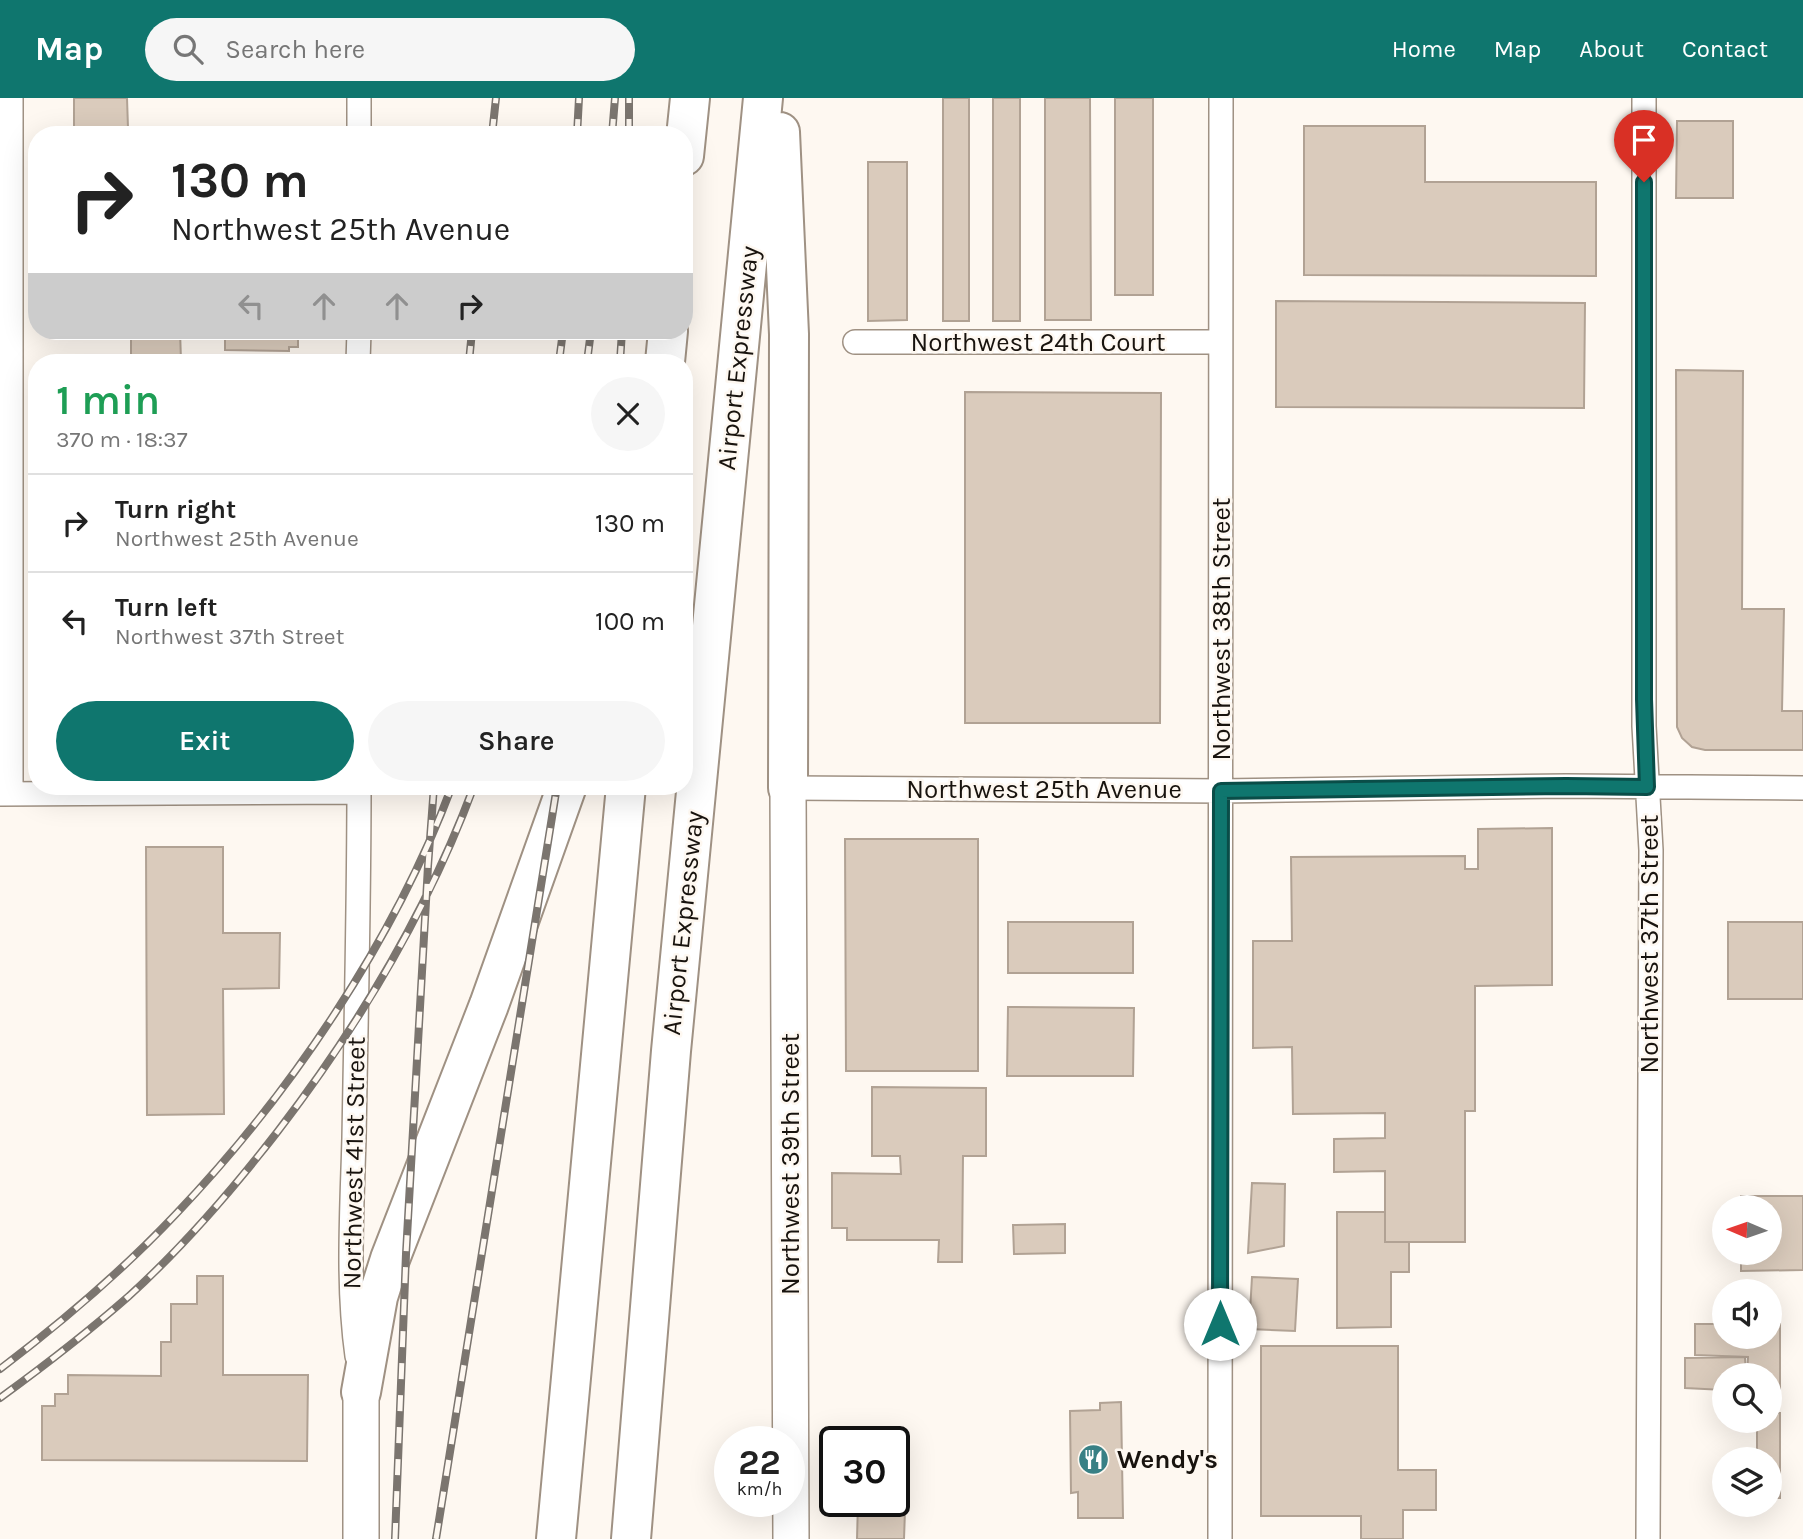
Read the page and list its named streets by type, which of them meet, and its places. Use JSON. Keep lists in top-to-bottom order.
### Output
{
  "streets": {
    "highway": ["Airport Expressway"],
    "main road": ["Northwest 41st Street", "Northwest 39th Street"],
    "street": [
      "Northwest 24th Court",
      "Northwest 38th Street",
      "Northwest 25th Avenue",
      "Northwest 37th Street"
    ]
  },
  "crossings": [
    ["Northwest 24th Court", "Northwest 38th Street"],
    ["Northwest 38th Street", "Northwest 25th Avenue"],
    ["Northwest 25th Avenue", "Northwest 37th Street"],
    ["Northwest 25th Avenue", "Northwest 39th Street"]
  ],
  "places": {
    "restaurant": ["Wendy's"]
  },
  "north": "left",
  "page": {
    "header": "Map",
    "search": "Search here",
    "nav": [
      "Home",
      "Map",
      "About",
      "Contact"
    ],
    "turn": ["130 m", "Northwest 25th Avenue"],
    "heading": ["1 min", "370 m · 18:37"],
    "list": [
      {
        "name": "Turn right",
        "note": "Northwest 25th Avenue",
        "value": "130 m"
      },
      {
        "name": "Turn left",
        "note": "Northwest 37th Street",
        "value": "100 m"
      }
    ],
    "buttons": ["Exit", "Share"],
    "speed": "22 km/h",
    "limit": "30"
  }
}
